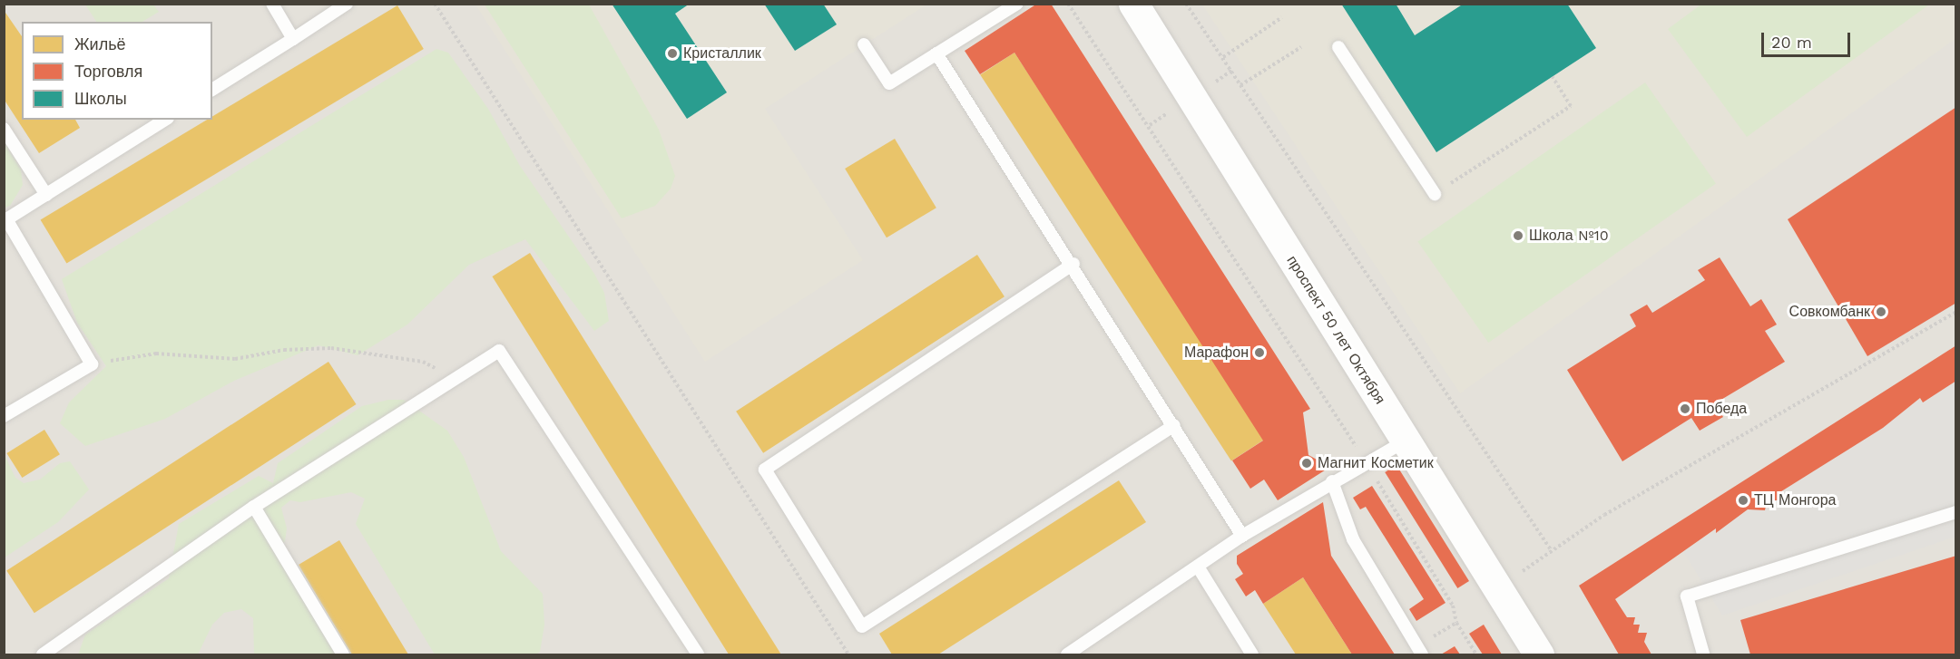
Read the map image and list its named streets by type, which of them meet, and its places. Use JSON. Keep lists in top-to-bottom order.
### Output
{
  "streets": {
    "street": ["проспект 50 лет Октября"]
  },
  "places": [
    "Кристаллик",
    "Школа №10",
    "Совкомбанк",
    "Марафон",
    "Победа",
    "Магнит Косметик",
    "ТЦ Монгора"
  ],
  "legend": ["Жильё", "Торговля", "Школы"],
  "scale_bar": "20 m"
}
